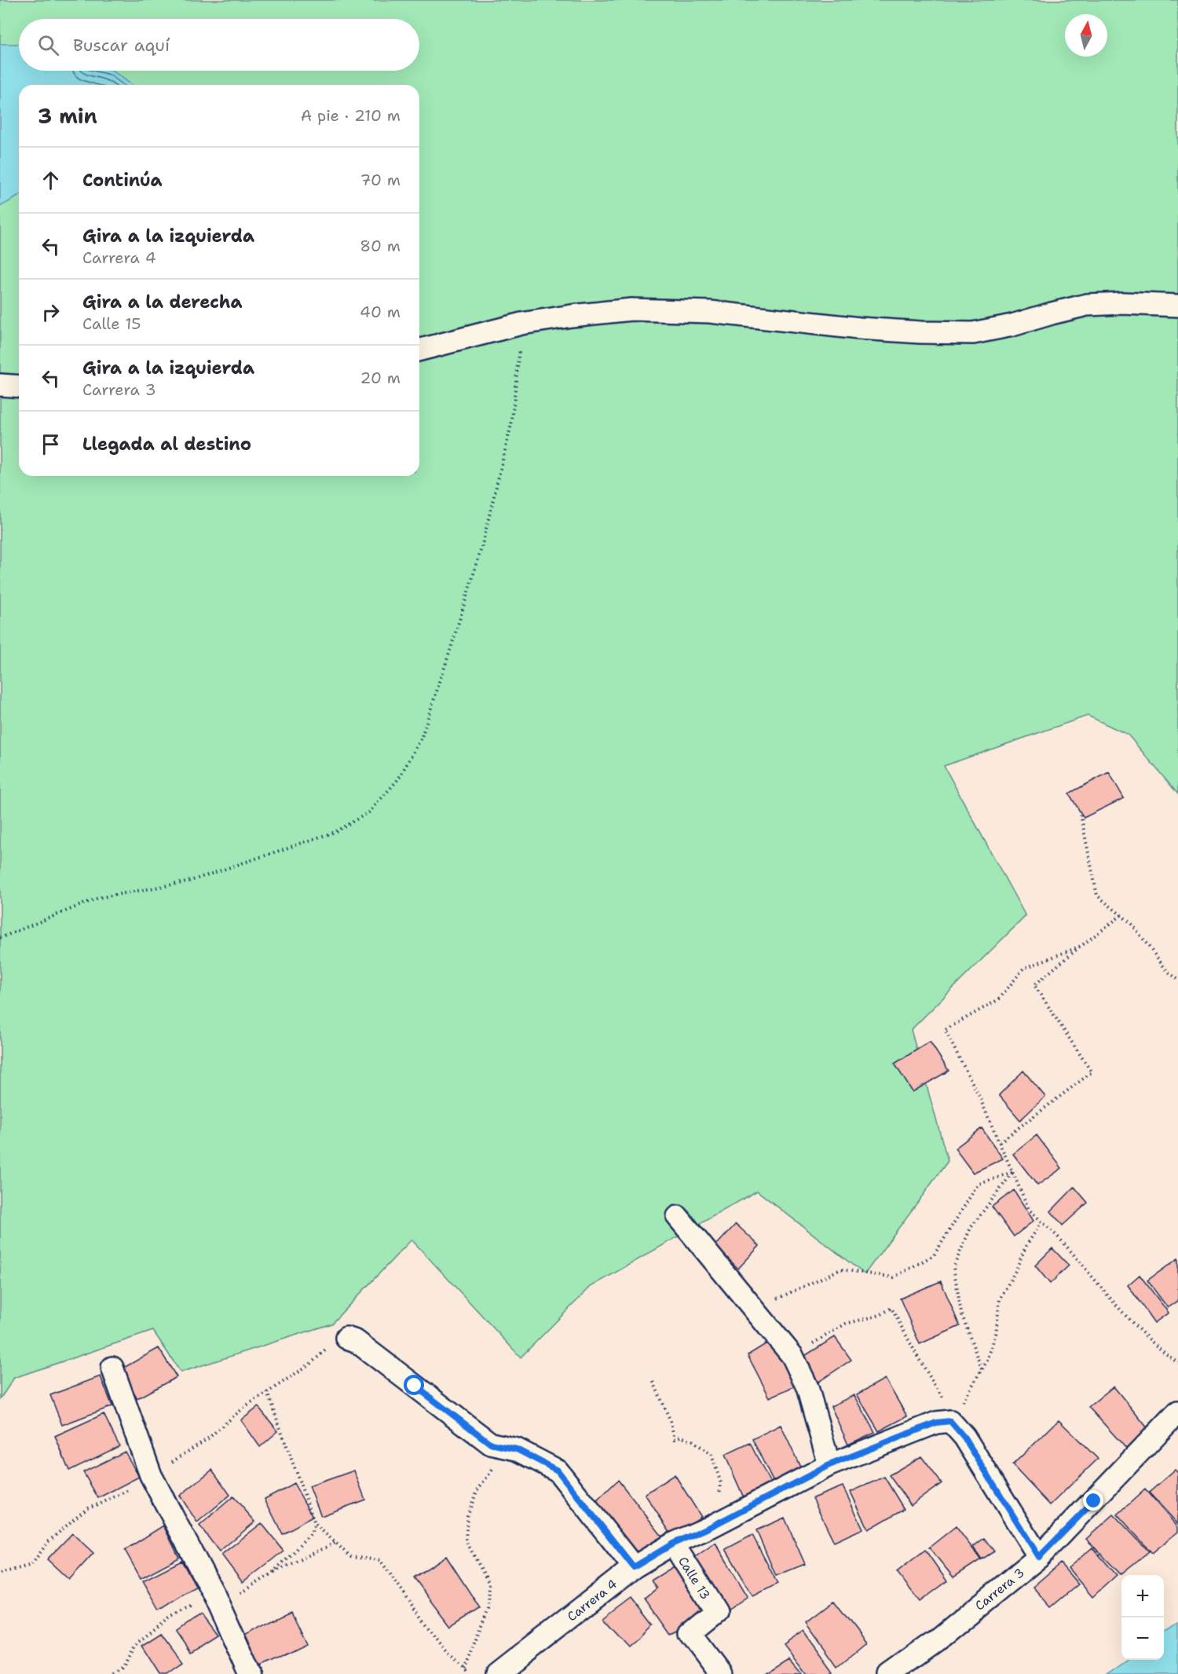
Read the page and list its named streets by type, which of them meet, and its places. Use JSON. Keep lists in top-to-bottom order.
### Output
{
  "streets": {
    "street": ["Calle 13", "Carrera 3", "Carrera 4"]
  },
  "crossings": [
    ["Calle 13", "Carrera 4"]
  ],
  "north": "top",
  "page": {
    "search": "Buscar aquí",
    "heading": ["3 min", "A pie · 210 m"],
    "list": [
      ["Continúa", "70 m"],
      ["Gira a la izquierda", "Carrera 4", "80 m"],
      ["Gira a la derecha", "Calle 15", "40 m"],
      ["Gira a la izquierda", "Carrera 3", "20 m"],
      "Llegada al destino"
    ],
    "map_buttons": ["+", "−"]
  }
}
